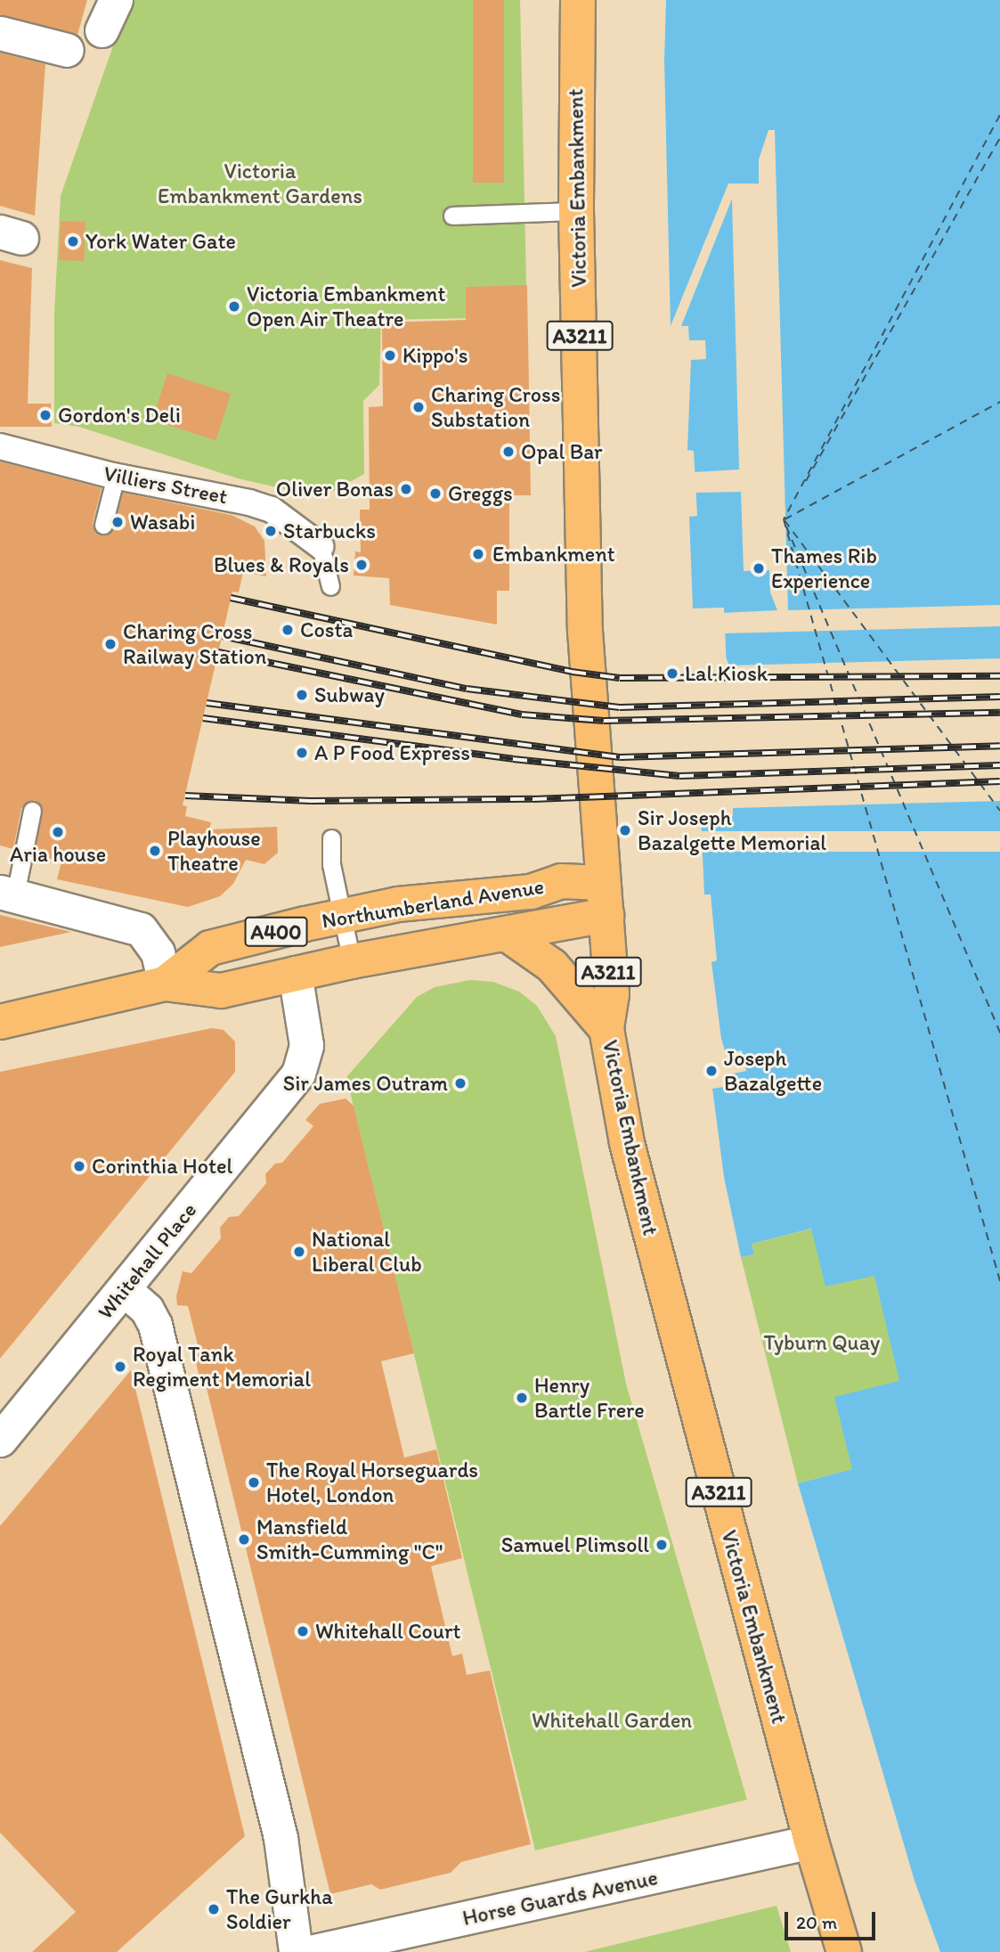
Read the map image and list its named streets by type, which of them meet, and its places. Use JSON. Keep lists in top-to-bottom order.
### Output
{
  "streets": {
    "main road": [
      "Victoria Embankment",
      "A3211",
      "Northumberland Avenue",
      "A400"
    ],
    "street": ["Villiers Street", "Whitehall Place", "Horse Guards Avenue"]
  },
  "crossings": [
    ["Victoria Embankment", "Northumberland Avenue"],
    ["Victoria Embankment", "Horse Guards Avenue"],
    ["Northumberland Avenue", "Whitehall Place"]
  ],
  "parks": ["Victoria Embankment Gardens", "Tyburn Quay", "Whitehall Garden"],
  "places": [
    "York Water Gate",
    "Victoria Embankment Open Air Theatre",
    "Kippo's",
    "Charing Cross Substation",
    "Gordon's Deli",
    "Opal Bar",
    "Oliver Bonas",
    "Greggs",
    "Wasabi",
    "Starbucks",
    "Embankment",
    "Blues & Royals",
    "Thames Rib Experience",
    "Costa",
    "Charing Cross Railway Station",
    "Lal Kiosk",
    "Subway",
    "A P Food Express",
    "Sir Joseph Bazalgette Memorial",
    "Aria house",
    "Playhouse Theatre",
    "Joseph Bazalgette",
    "Sir James Outram",
    "Corinthia Hotel",
    "National Liberal Club",
    "Royal Tank Regiment Memorial",
    "Henry Bartle Frere",
    "The Royal Horseguards Hotel, London",
    "Mansfield Smith-Cumming \"C\"",
    "Samuel Plimsoll",
    "Whitehall Court",
    "The Gurkha Soldier"
  ],
  "scale_bar": "20 m"
}
